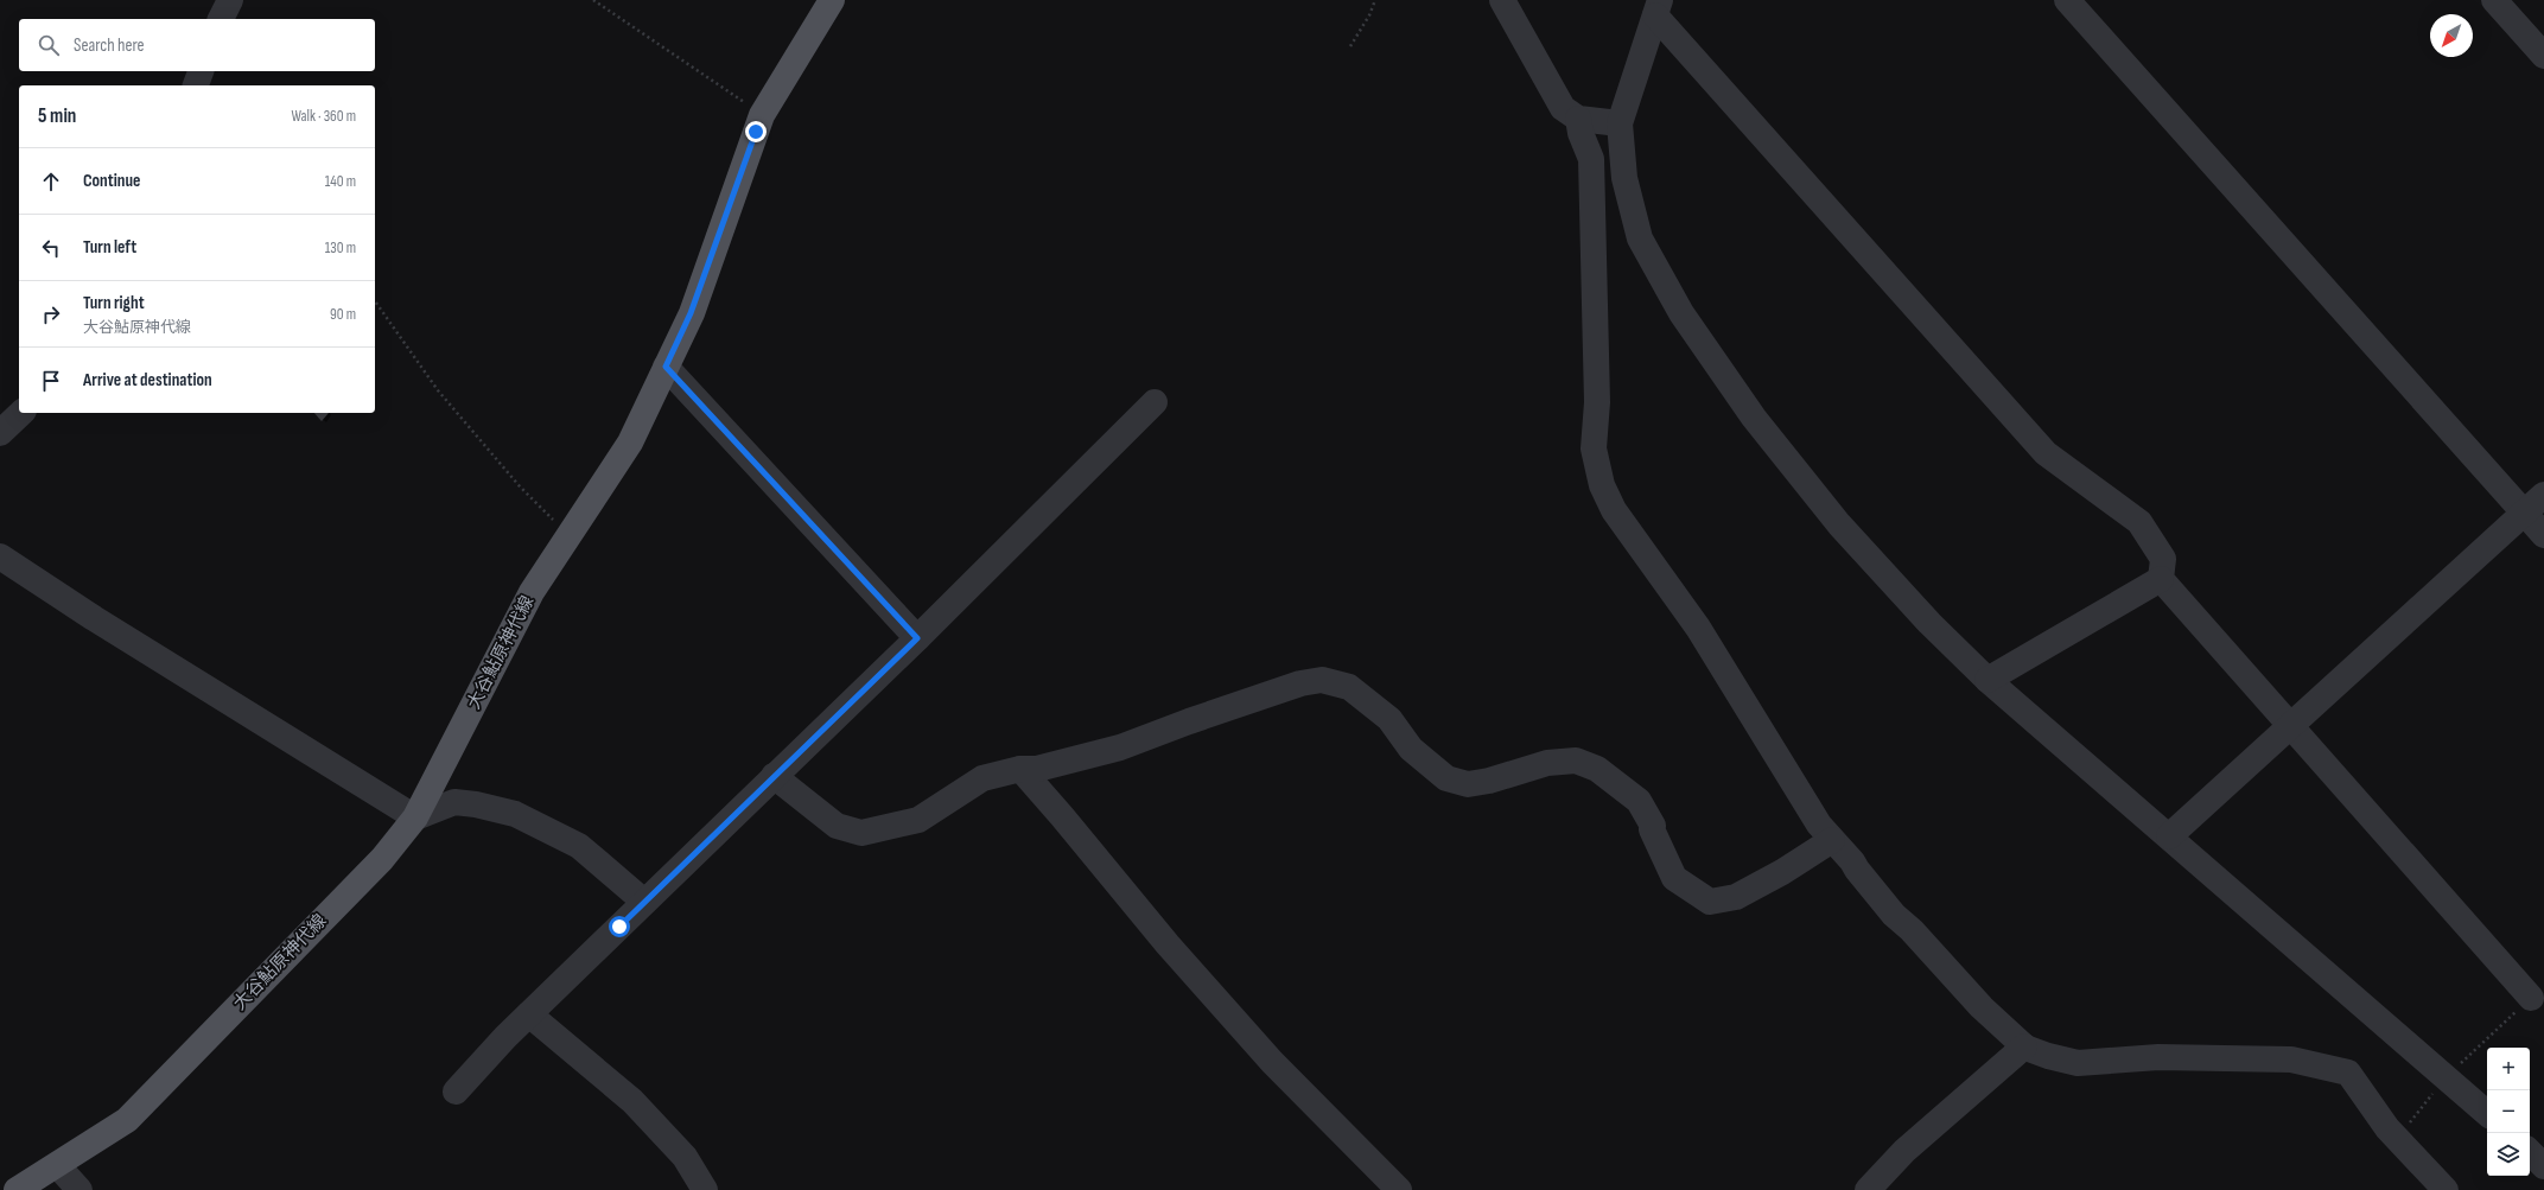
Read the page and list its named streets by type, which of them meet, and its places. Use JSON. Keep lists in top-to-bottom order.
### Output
{
  "streets": {
    "main road": ["大谷鮎原神代線"]
  },
  "north": "bottom left",
  "page": {
    "search": "Search here",
    "heading": ["5 min", "Walk · 360 m"],
    "list": [
      ["Continue", "140 m"],
      ["Turn left", "130 m"],
      ["Turn right", "大谷鮎原神代線", "90 m"],
      "Arrive at destination"
    ],
    "map_buttons": ["+", "−"]
  }
}
